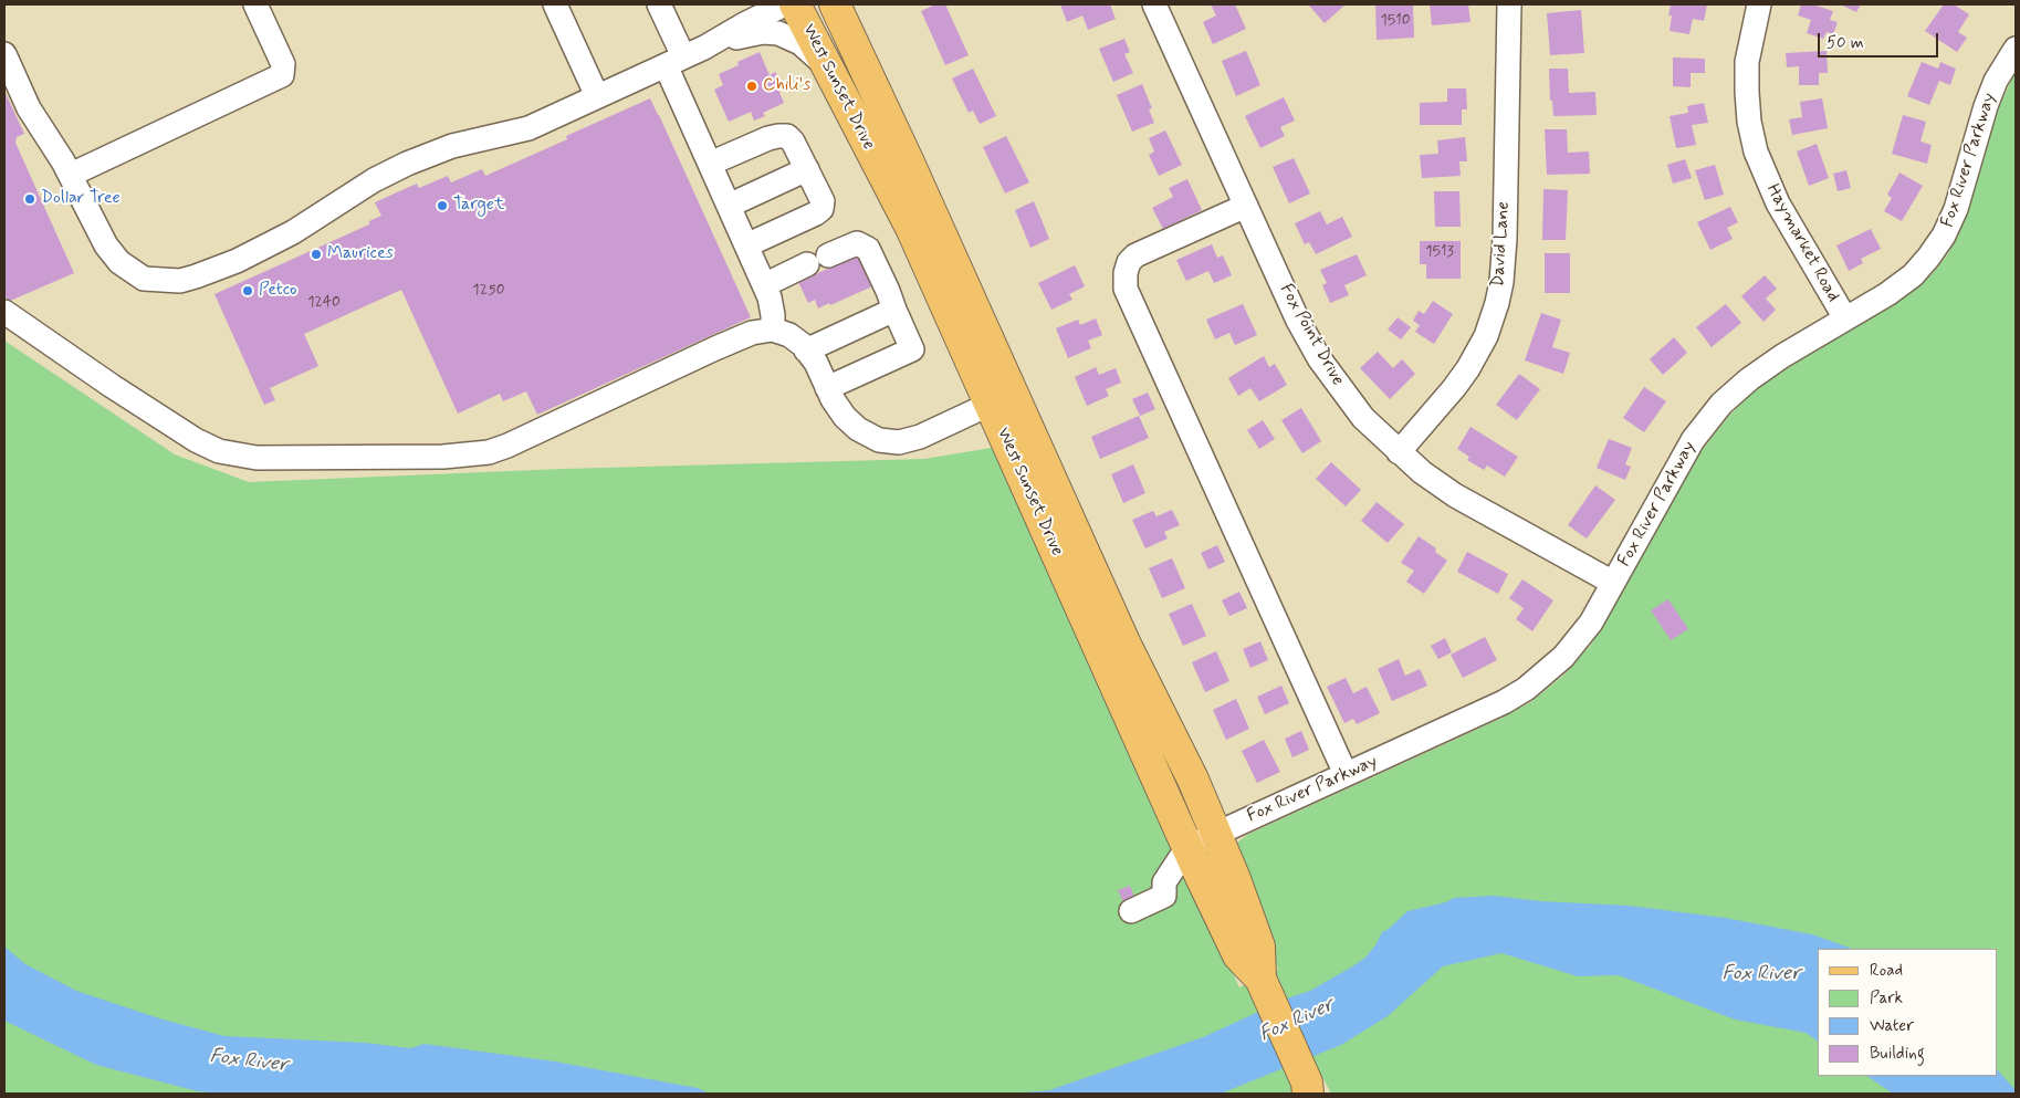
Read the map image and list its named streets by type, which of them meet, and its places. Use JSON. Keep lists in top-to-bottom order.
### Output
{
  "streets": {
    "main road": ["West Sunset Drive"],
    "street": [
      "Fox River Parkway",
      "Haymarket Road",
      "David Lane",
      "Fox Point Drive"
    ]
  },
  "crossings": [
    ["West Sunset Drive", "Fox River Parkway"],
    ["Fox River Parkway", "Haymarket Road"],
    ["Fox River Parkway", "Fox Point Drive"],
    ["David Lane", "Fox Point Drive"]
  ],
  "water": ["Fox River"],
  "places": [
    "Chili's",
    "Dollar Tree",
    "Target",
    "Maurices",
    "Petco"
  ],
  "house_numbers": [
    "1510",
    "1513",
    "1250",
    "1240"
  ],
  "legend": [
    "Road",
    "Park",
    "Water",
    "Building"
  ],
  "scale_bar": "50 m"
}
